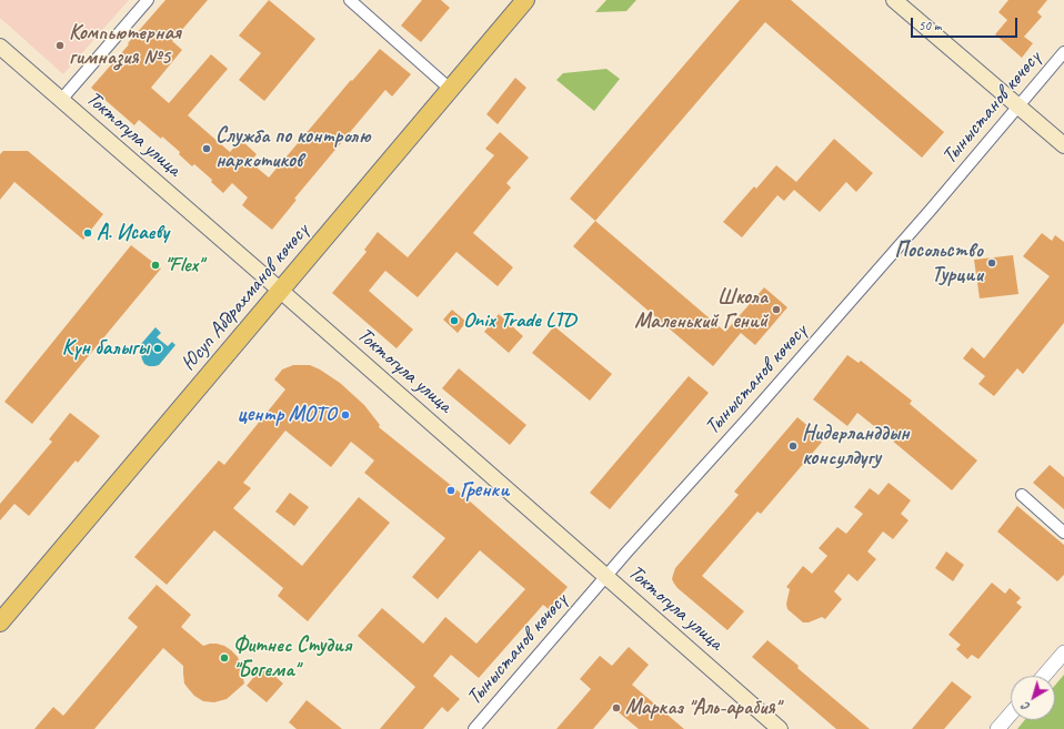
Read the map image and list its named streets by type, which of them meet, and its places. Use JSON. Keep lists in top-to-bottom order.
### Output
{
  "streets": {
    "main road": ["Токтогула улица", "Юсуп Абдрахманов көчөсү"],
    "street": ["Тыныстанов көчөсү"]
  },
  "crossings": [
    ["Тыныстанов көчөсү", "Токтогула улица"],
    ["Токтогула улица", "Юсуп Абдрахманов көчөсү"]
  ],
  "places": [
    "Компьютерная гимназия №5",
    "Служба по контролю наркотиков",
    "А. Исаеву",
    "Посольство Турции",
    "\"Flex\"",
    "Школа Маленький Гений",
    "Onix Trade LTD",
    "Күн балыгы",
    "центр МОТО",
    "Нидерланддын консулдугу",
    "Гренки",
    "Фитнес Студия \"Богема\"",
    "Марказ \"Аль-арабия\""
  ],
  "scale_bar": "50 m",
  "north": "bottom left"
}
